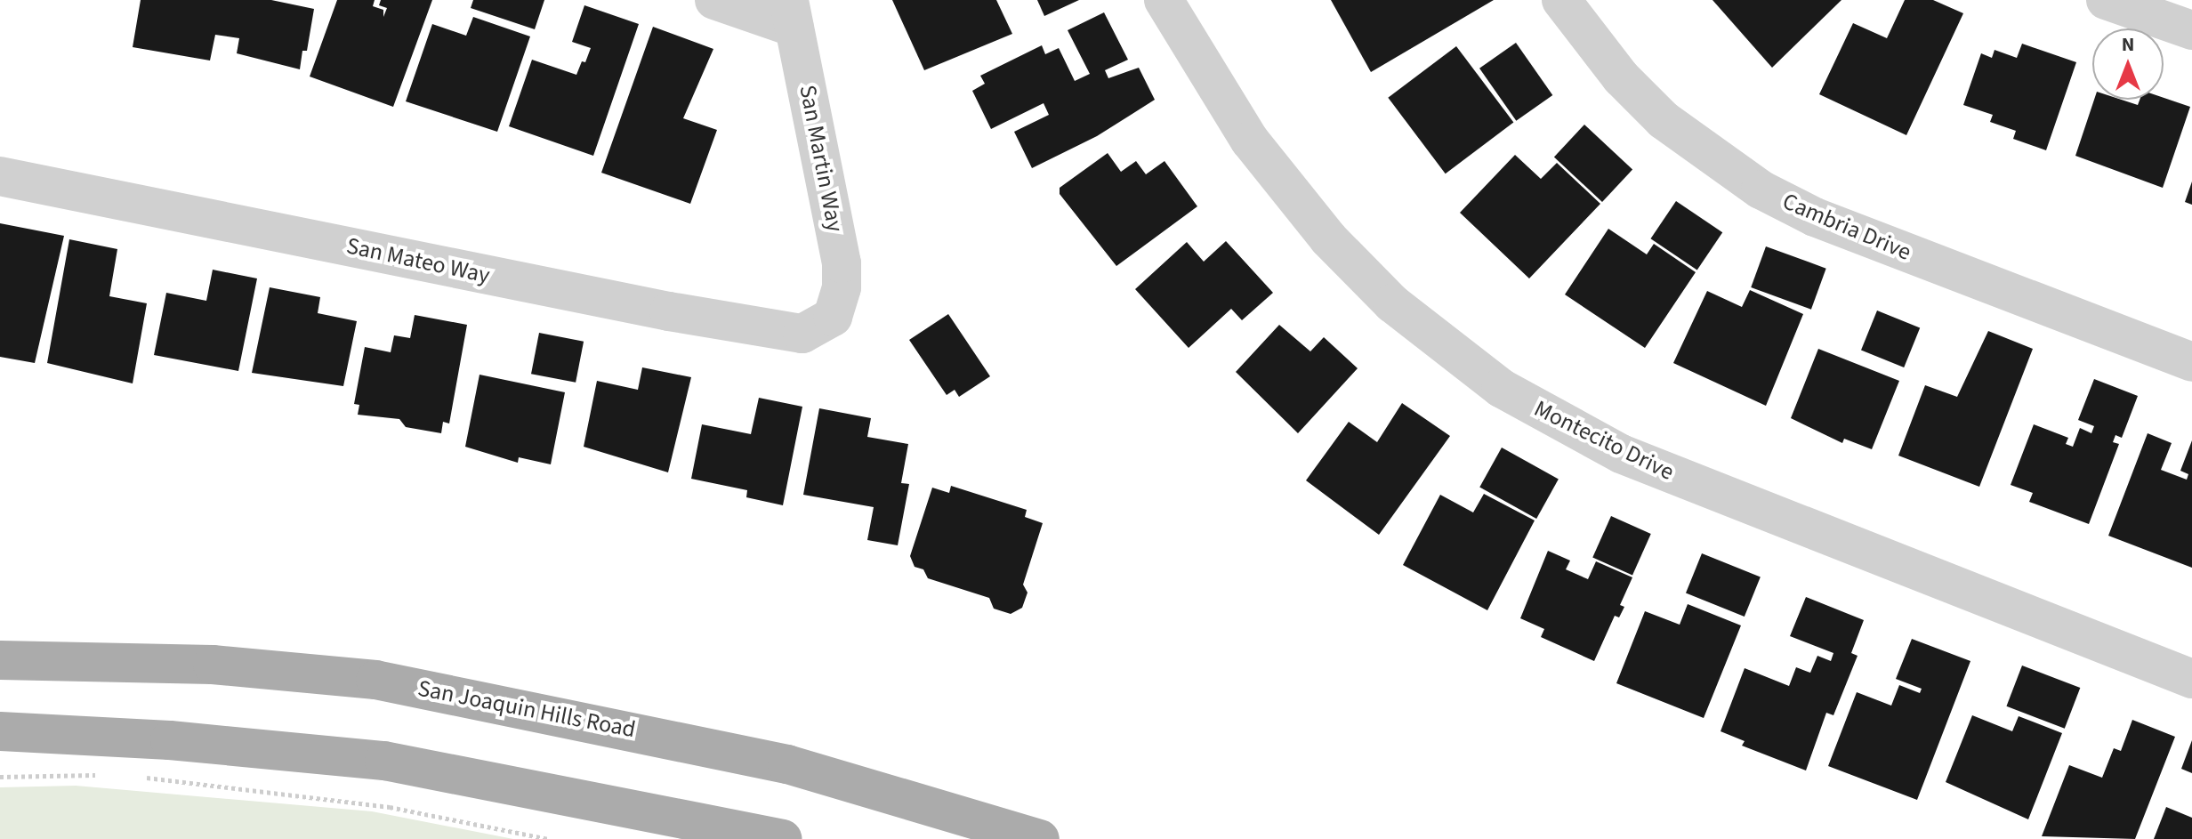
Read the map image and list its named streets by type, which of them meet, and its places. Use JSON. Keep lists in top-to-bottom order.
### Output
{
  "streets": {
    "main road": ["San Joaquin Hills Road"],
    "street": [
      "San Martin Way",
      "Cambria Drive",
      "San Mateo Way",
      "Montecito Drive"
    ]
  },
  "crossings": [
    ["San Martin Way", "San Mateo Way"]
  ],
  "north": "top"
}
